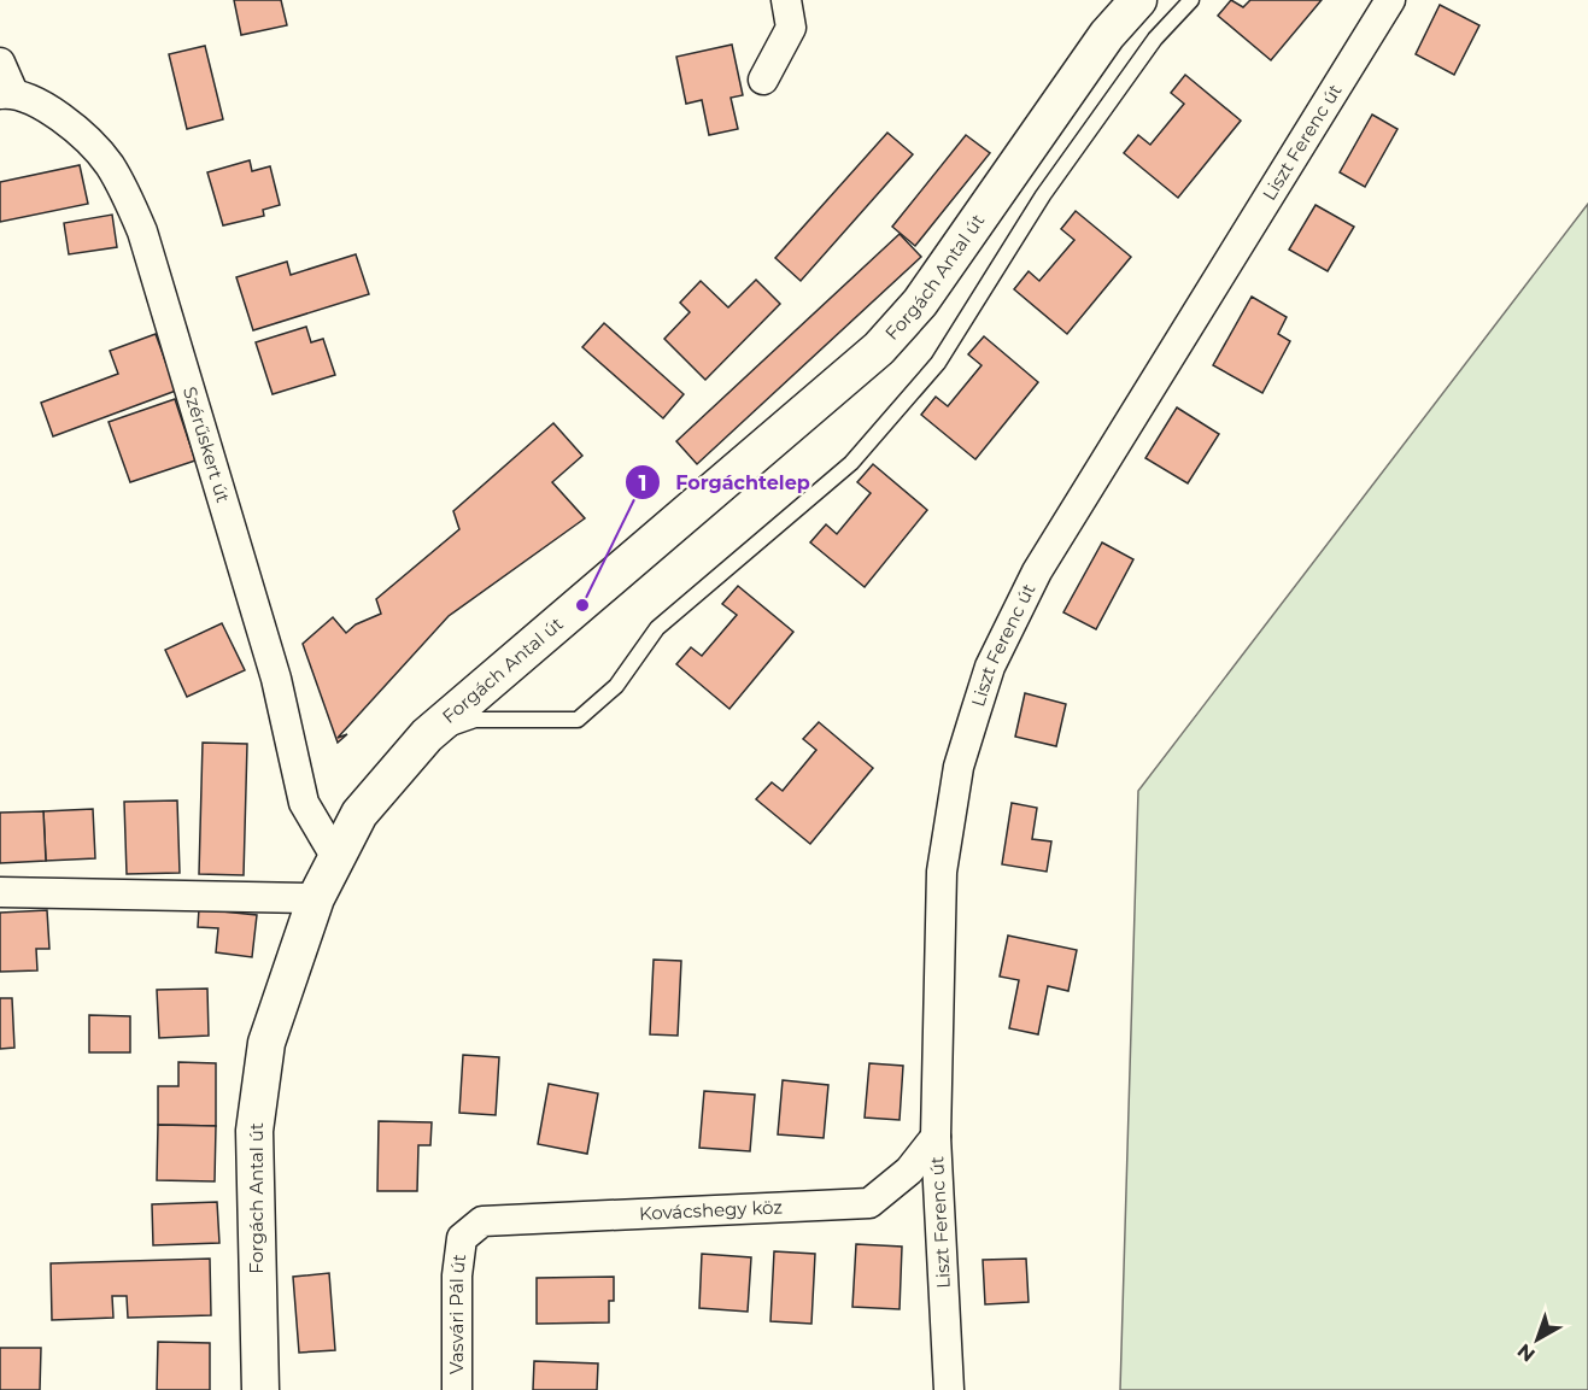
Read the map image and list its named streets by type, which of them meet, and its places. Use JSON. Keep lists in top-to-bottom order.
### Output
{
  "streets": {
    "street": [
      "Liszt Ferenc út",
      "Forgách Antal út",
      "Szérűskert út",
      "Kovácshegy köz",
      "Vasvári Pál út"
    ]
  },
  "crossings": [
    ["Liszt Ferenc út", "Kovácshegy köz"],
    ["Forgách Antal út", "Szérűskert út"],
    ["Kovácshegy köz", "Vasvári Pál út"]
  ],
  "places": ["Forgáchtelep"],
  "north": "bottom left"
}
